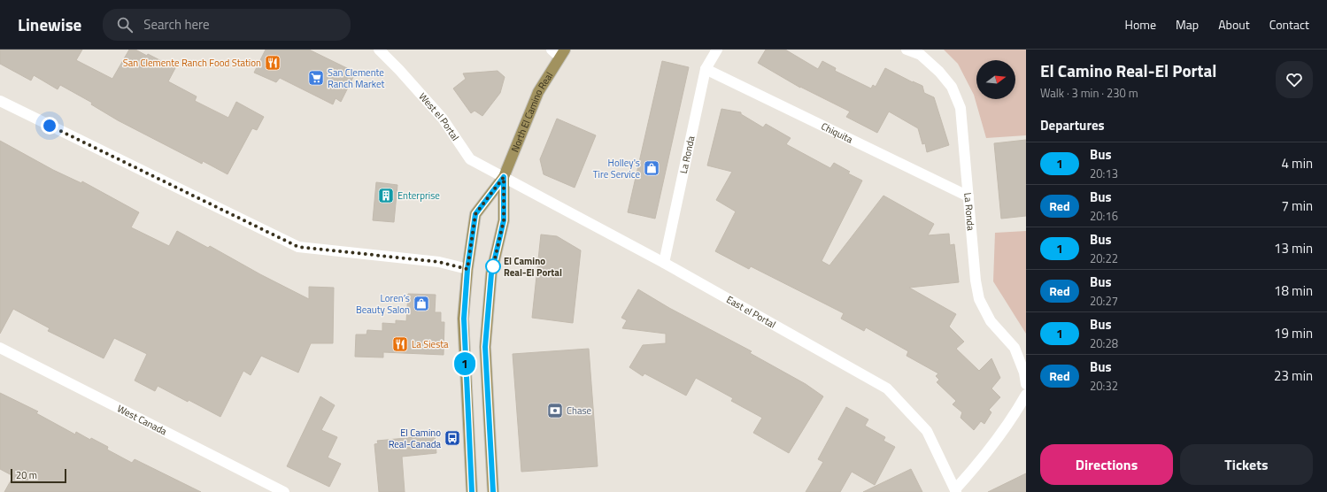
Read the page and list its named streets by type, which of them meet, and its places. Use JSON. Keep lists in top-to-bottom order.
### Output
{
  "streets": {
    "main road": ["North El Camino Real"],
    "street": [
      "West el Portal",
      "Chiquita",
      "La Ronda",
      "East el Portal",
      "West Canada"
    ]
  },
  "crossings": [
    ["North El Camino Real", "West el Portal"],
    ["North El Camino Real", "East el Portal"],
    ["West el Portal", "East el Portal"],
    ["Chiquita", "La Ronda"],
    ["La Ronda", "East el Portal"]
  ],
  "places": {
    "restaurant": ["San Clemente Ranch Food Station", "La Siesta"],
    "supermarket": ["San Clemente Ranch Market"],
    "shop": ["Holley's Tire Service", "Loren’s Beauty Salon"],
    "building": ["Enterprise"],
    "other": ["El Camino Real-El Portal"],
    "bank": ["Chase"],
    "bus stop": ["El Camino Real-Canada"]
  },
  "lines": ["bus line 1"],
  "scale_bar": "20 m",
  "north": "right",
  "page": {
    "header": "Linewise",
    "search": "Search here",
    "nav": [
      "Home",
      "Map",
      "About",
      "Contact"
    ],
    "on_map": "1",
    "heading": [
      ["El Camino Real-El Portal", "Walk · 3 min · 230 m"],
      "Departures"
    ],
    "list": [
      {
        "mark": "1",
        "name": "Bus",
        "note": "20:13",
        "value": "4 min"
      },
      {
        "mark": "Red",
        "name": "Bus",
        "note": "20:16",
        "value": "7 min"
      },
      {
        "mark": "1",
        "name": "Bus",
        "note": "20:22",
        "value": "13 min"
      },
      {
        "mark": "Red",
        "name": "Bus",
        "note": "20:27",
        "value": "18 min"
      },
      {
        "mark": "1",
        "name": "Bus",
        "note": "20:28",
        "value": "19 min"
      },
      {
        "mark": "Red",
        "name": "Bus",
        "note": "20:32",
        "value": "23 min"
      }
    ],
    "buttons": ["Directions", "Tickets"],
    "scale": "20 m"
  }
}
